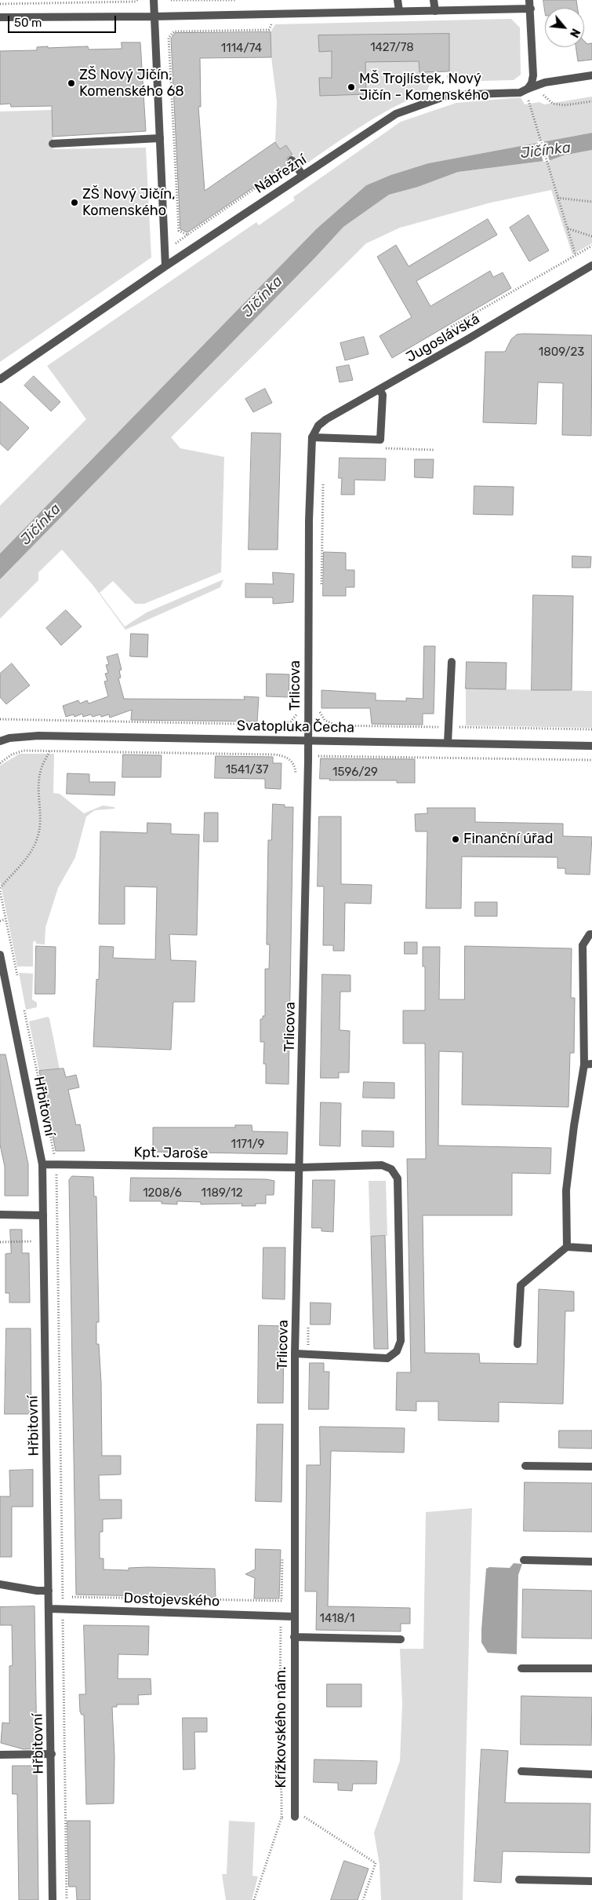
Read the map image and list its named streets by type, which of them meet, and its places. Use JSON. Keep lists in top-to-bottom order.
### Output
{
  "streets": {
    "street": [
      "Nábřežní",
      "Jugoslávská",
      "Trlicova",
      "Svatopluka Čecha",
      "Hřbitovní",
      "Kpt. Jaroše",
      "Dostojevského",
      "Křížkovského nám."
    ]
  },
  "crossings": [
    ["Jugoslávská", "Trlicova"],
    ["Trlicova", "Svatopluka Čecha"],
    ["Trlicova", "Kpt. Jaroše"],
    ["Trlicova", "Dostojevského"],
    ["Trlicova", "Křížkovského nám."],
    ["Hřbitovní", "Kpt. Jaroše"],
    ["Hřbitovní", "Dostojevského"],
    ["Dostojevského", "Křížkovského nám."]
  ],
  "water": ["Jičínka"],
  "places": [
    "ZŠ Nový Jičín, Komenského 68",
    "MŠ Trojlístek, Nový Jičín - Komenského",
    "ZŠ Nový Jičín, Komenského",
    "Finanční úřad"
  ],
  "house_numbers": [
    "1427/78",
    "1114/74",
    "1809/23",
    "1541/37",
    "1596/29",
    "1171/9",
    "1208/6",
    "1189/12",
    "1418/1"
  ],
  "scale_bar": "50 m",
  "north": "bottom right"
}
